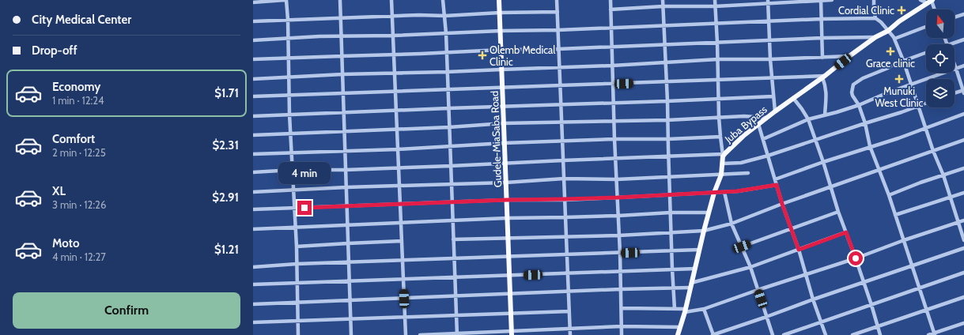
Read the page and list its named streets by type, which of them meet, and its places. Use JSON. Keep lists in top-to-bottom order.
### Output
{
  "streets": {
    "main road": ["Juba Bypass", "Gudele-MiaSaba Road"]
  },
  "places": {
    "health": [
      "Cordial Clinic",
      "Grace clinic",
      "Olemb Medical Clinic",
      "Munuki West Clinic"
    ]
  },
  "north": "top",
  "page": {
    "banner": ["City Medical Center", "Drop-off"],
    "list": [
      {
        "name": "Economy",
        "note": "1 min · 12:24",
        "value": "$1.71"
      },
      {
        "name": "Comfort",
        "note": "2 min · 12:25",
        "value": "$2.31"
      },
      {
        "name": "XL",
        "note": "3 min · 12:26",
        "value": "$2.91"
      },
      {
        "name": "Moto",
        "note": "4 min · 12:27",
        "value": "$1.21"
      }
    ],
    "bubble": "4 min",
    "buttons": "Confirm"
  }
}
